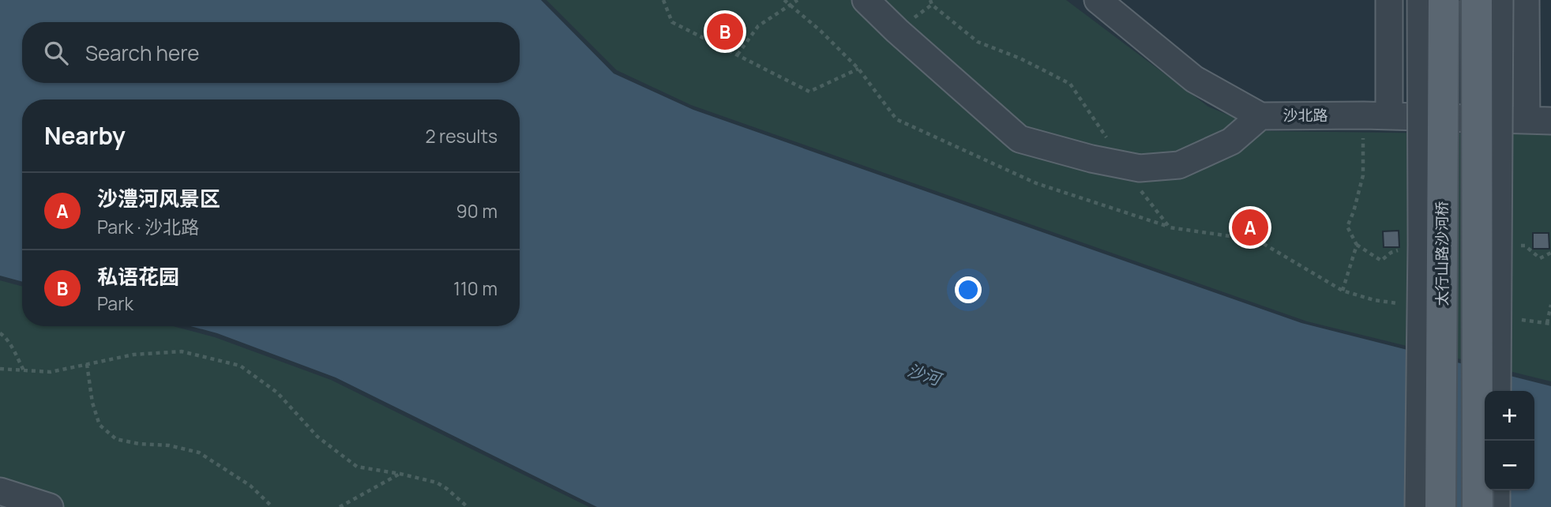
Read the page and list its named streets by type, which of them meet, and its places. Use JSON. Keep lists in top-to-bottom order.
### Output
{
  "streets": {
    "main road": ["太行山路沙河桥"],
    "street": ["沙北路"]
  },
  "water": ["沙河"],
  "page": {
    "pins": ["B", "A"],
    "search": "Search here",
    "heading": ["Nearby", "2 results"],
    "list": [
      {
        "mark": "A",
        "name": "沙澧河风景区",
        "note": "Park · 沙北路",
        "value": "90 m"
      },
      {
        "mark": "B",
        "name": "私语花园",
        "note": "Park",
        "value": "110 m"
      }
    ],
    "map_buttons": ["+", "−"]
  }
}
